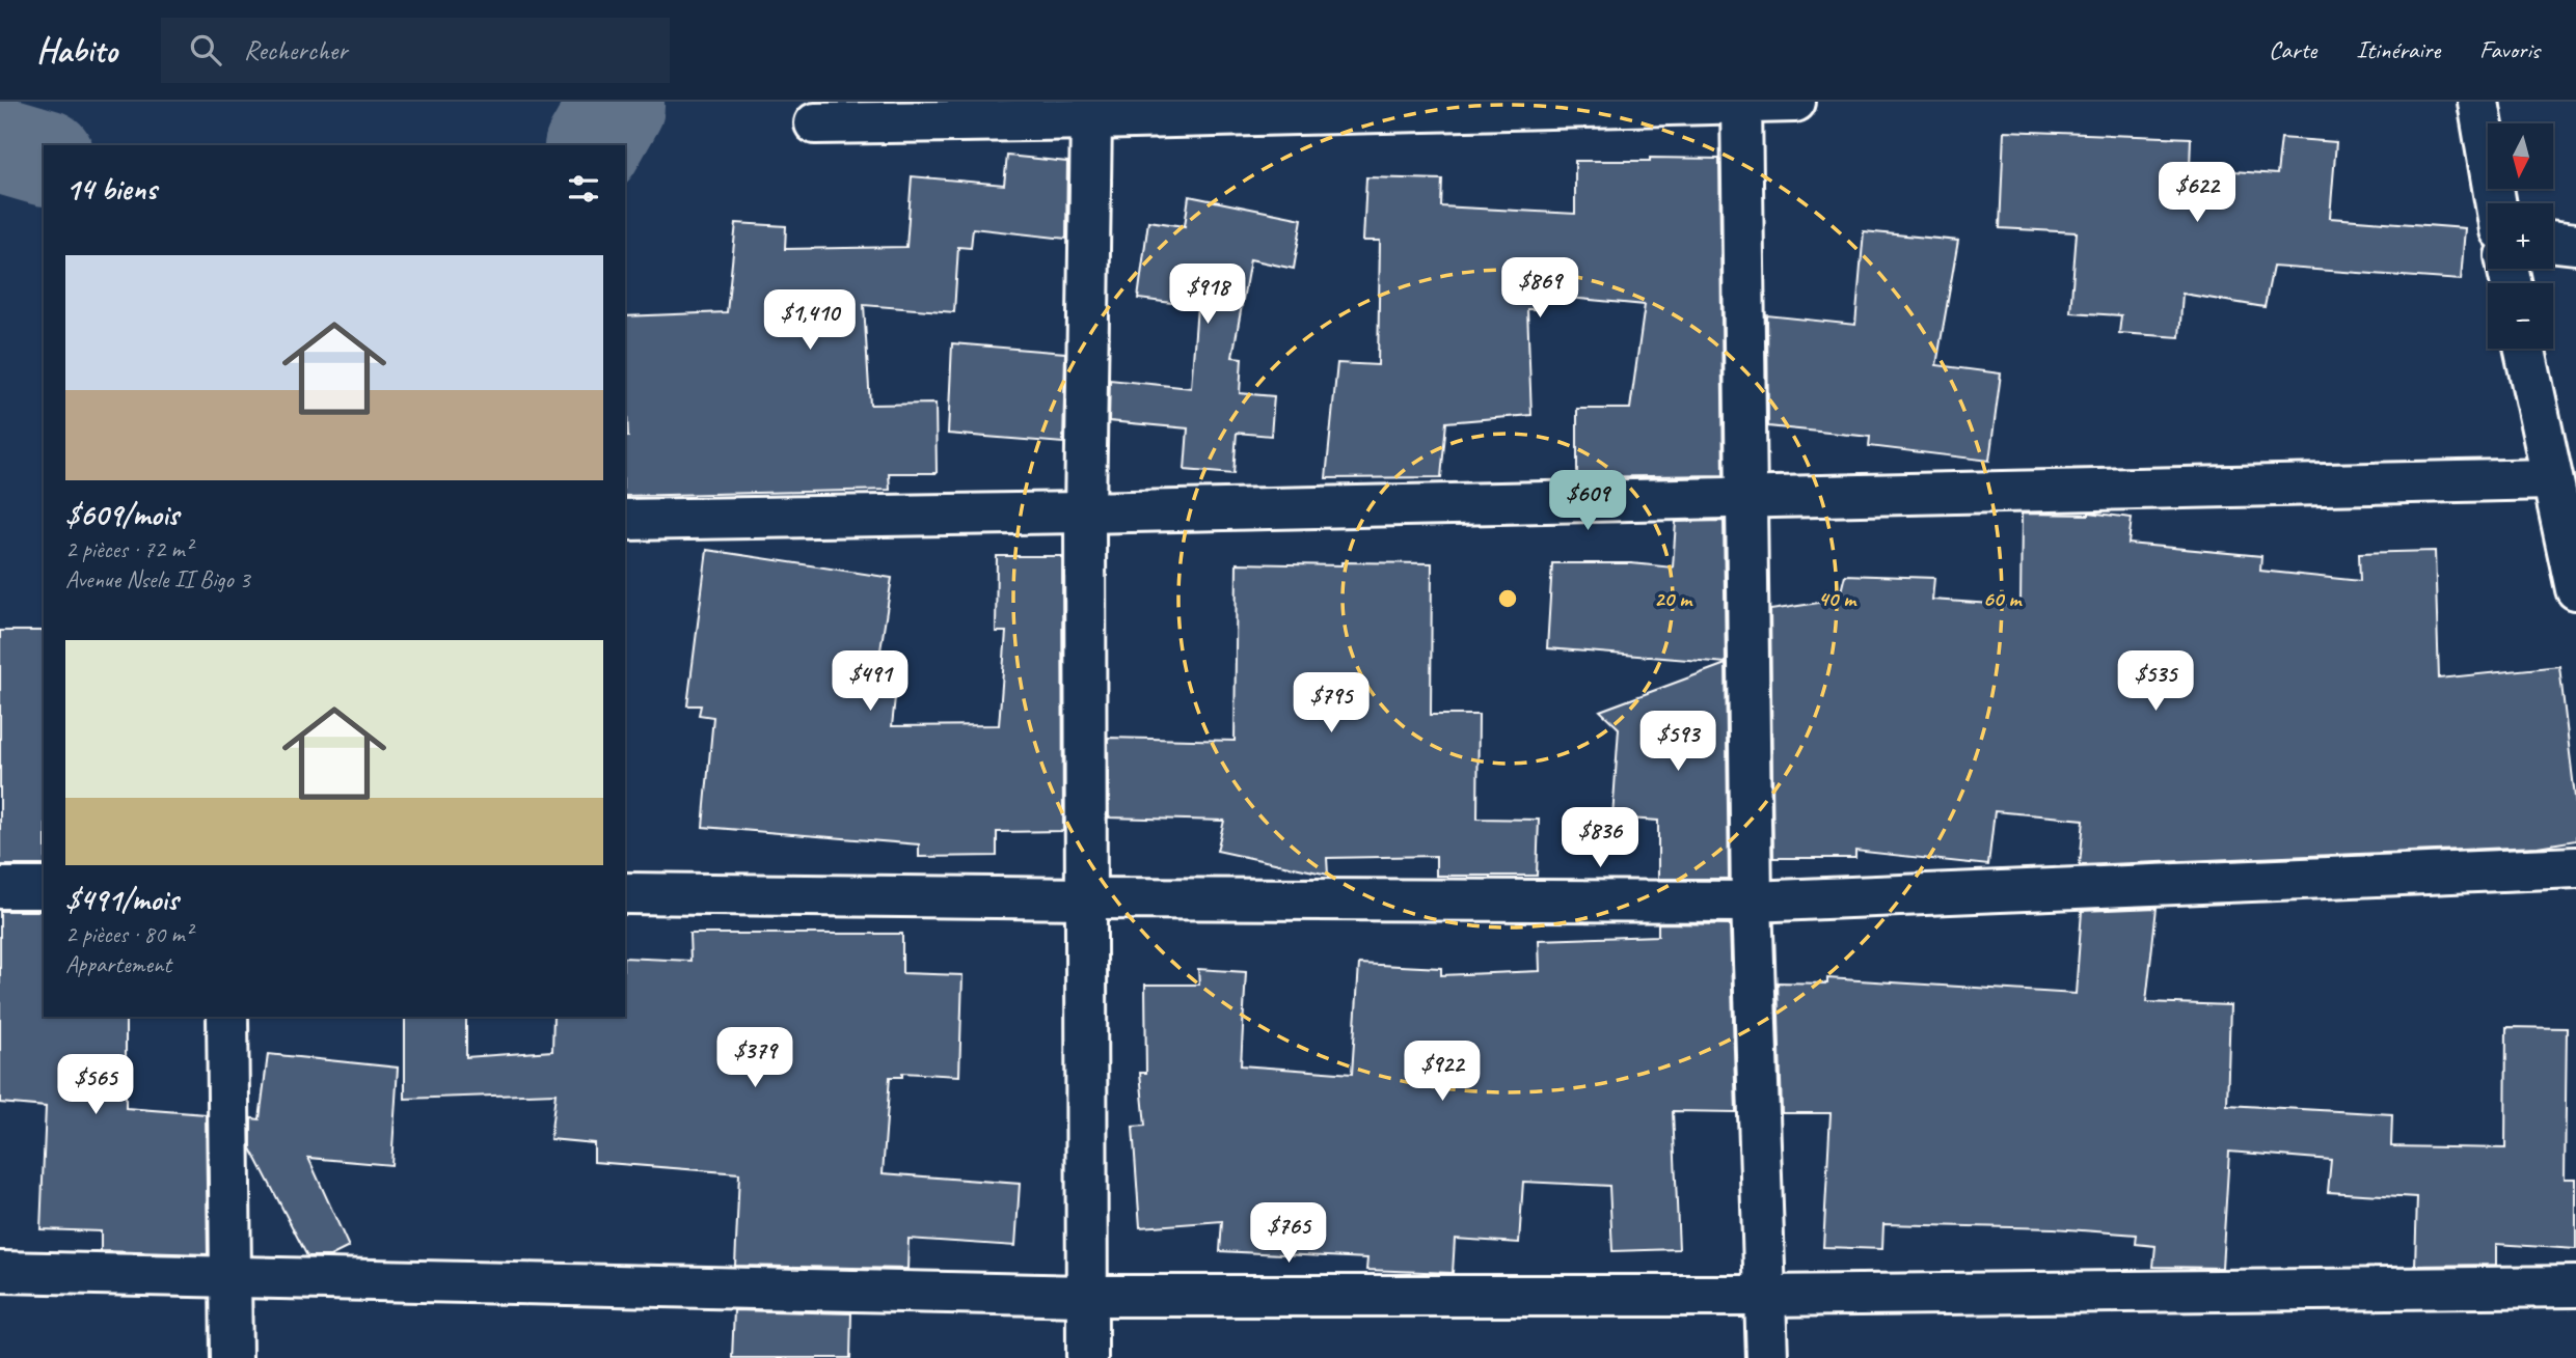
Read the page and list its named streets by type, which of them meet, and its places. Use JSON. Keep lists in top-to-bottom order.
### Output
{
  "north": "bottom",
  "page": {
    "header": "Habito",
    "search": "Rechercher",
    "nav": ["Carte", "Itinéraire", "Favoris"],
    "map_buttons": ["+", "−"],
    "heading": "14 biens",
    "price": [
      "$622",
      "$869",
      "$918",
      "$1,410",
      "$609",
      "$491",
      "$535",
      "$795",
      "$593",
      "$836",
      "$379",
      "$922",
      "$565",
      "$765"
    ],
    "list": [
      {
        "name": "$609/mois",
        "note": "2 pièces · 72 m² · Avenue Nsele II Bigo 3"
      },
      {
        "name": "$491/mois",
        "note": "2 pièces · 80 m² · Appartement"
      }
    ]
  },
  "rings": ["20 m", "40 m", "60 m"]
}
